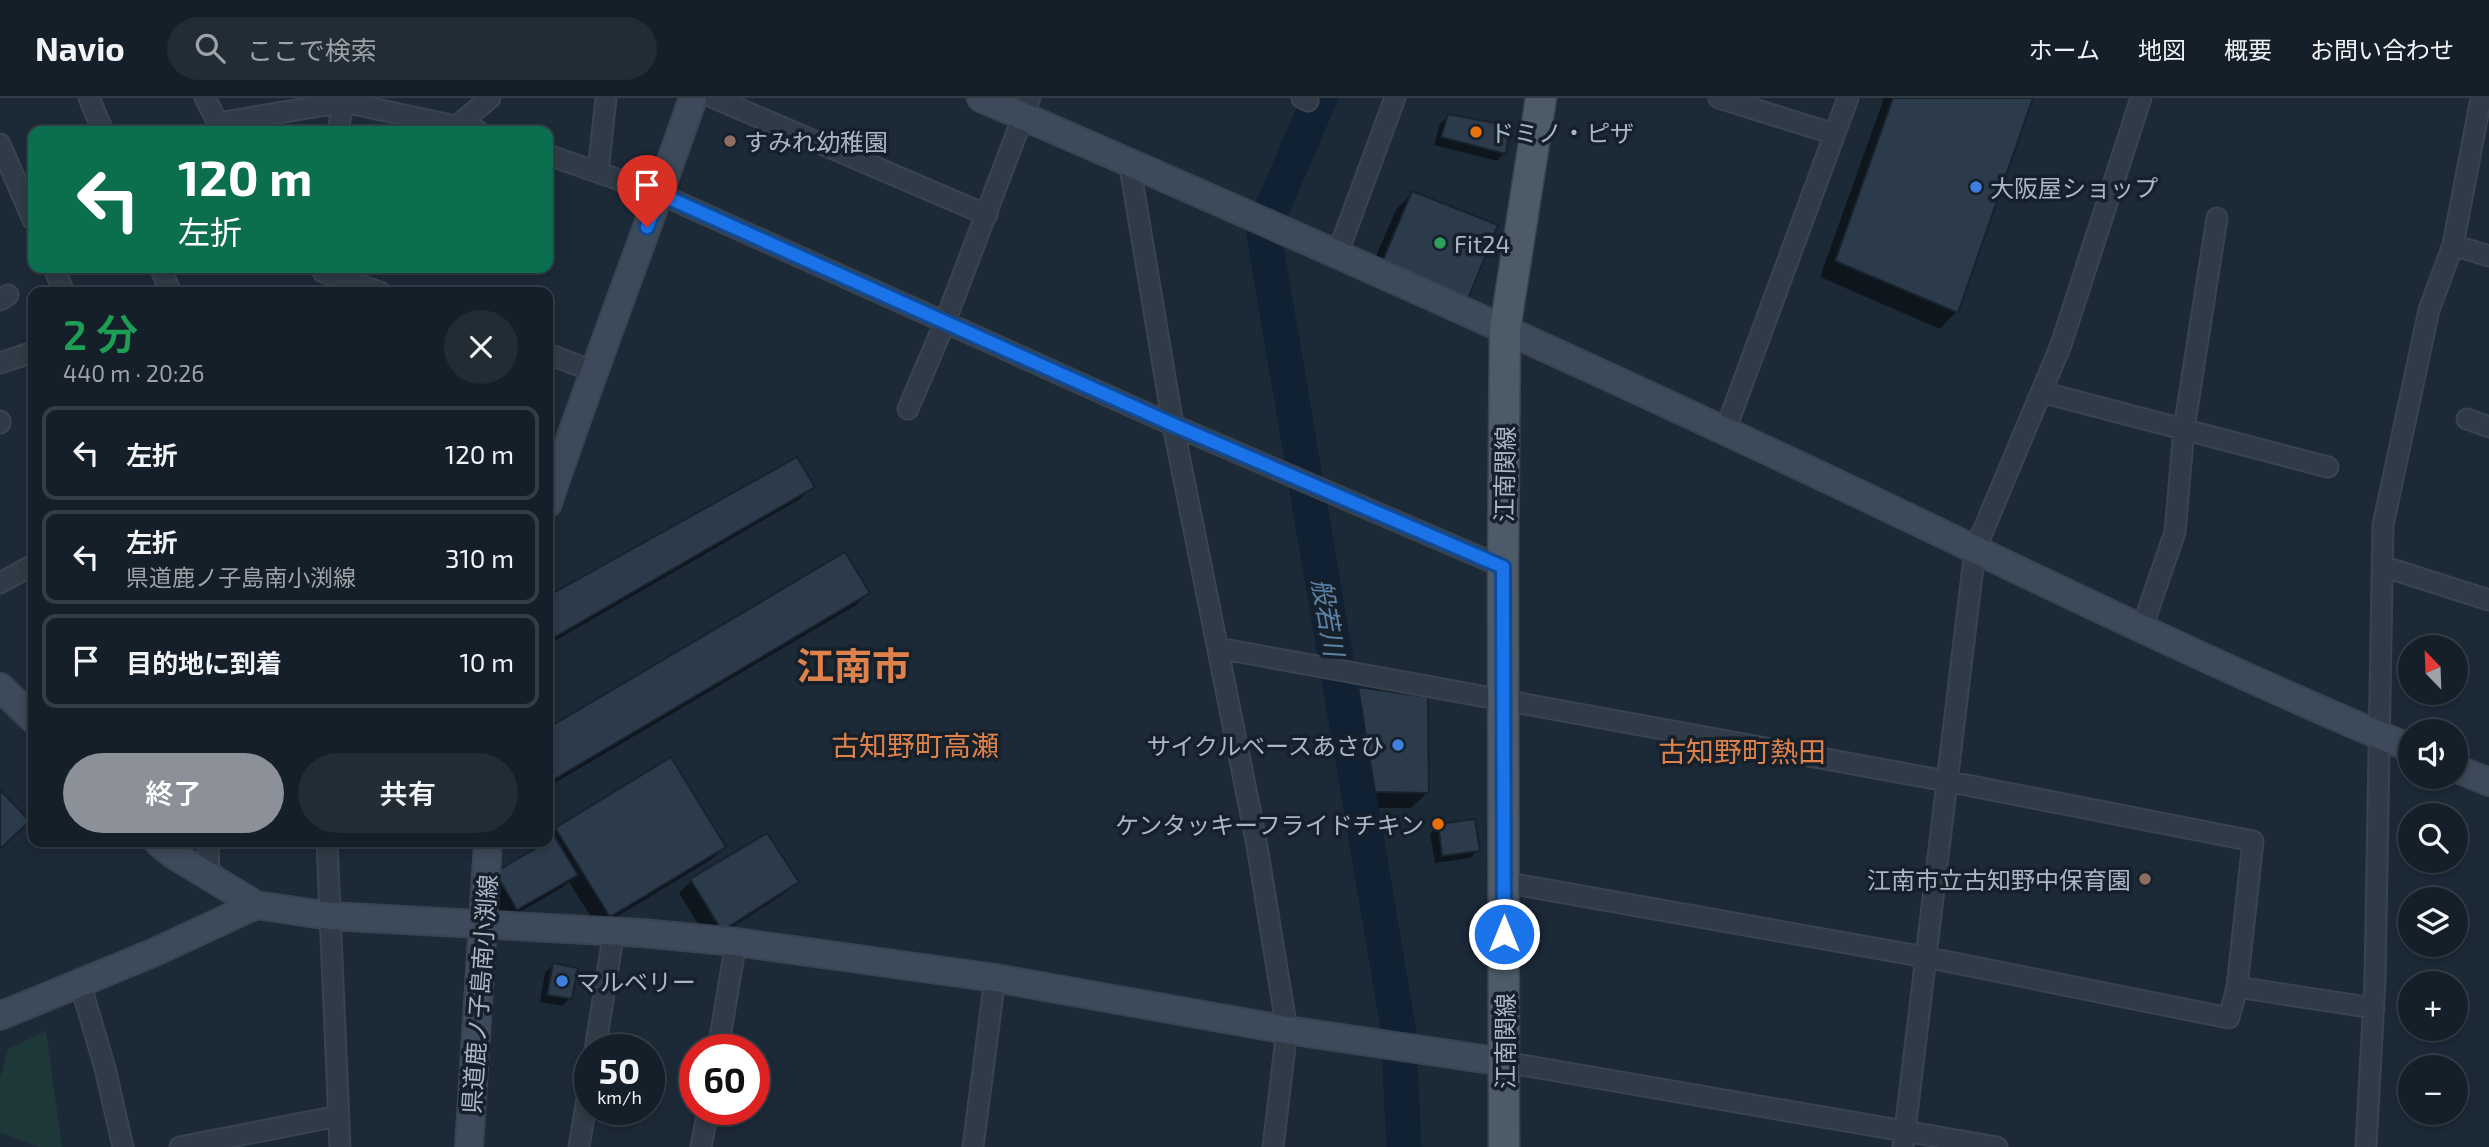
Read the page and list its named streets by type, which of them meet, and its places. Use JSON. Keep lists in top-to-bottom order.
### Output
{
  "streets": {
    "main road": ["江南関線"],
    "street": ["県道鹿ノ子島南小渕線"]
  },
  "districts": ["江南市", "古知野町高瀬", "古知野町熱田"],
  "water": ["般若川"],
  "places": [
    "ドミノ・ピザ",
    "すみれ幼稚園",
    "大阪屋ショップ",
    "Fit24",
    "サイクルベースあさひ",
    "ケンタッキーフライドチキン",
    "江南市立古知野中保育園",
    "マルベリー"
  ],
  "north": "top left",
  "page": {
    "header": "Navio",
    "search": "ここで検索",
    "nav": [
      "ホーム",
      "地図",
      "概要",
      "お問い合わせ"
    ],
    "turn": ["120 m", "左折"],
    "heading": ["2 分", "440 m · 20:26"],
    "list": [
      {
        "name": "左折",
        "value": "120 m"
      },
      {
        "name": "左折",
        "note": "県道鹿ノ子島南小渕線",
        "value": "310 m"
      },
      {
        "name": "目的地に到着",
        "value": "10 m"
      }
    ],
    "map_buttons": ["+", "−"],
    "buttons": ["終了", "共有"],
    "speed": "50 km/h",
    "limit": "60"
  }
}
